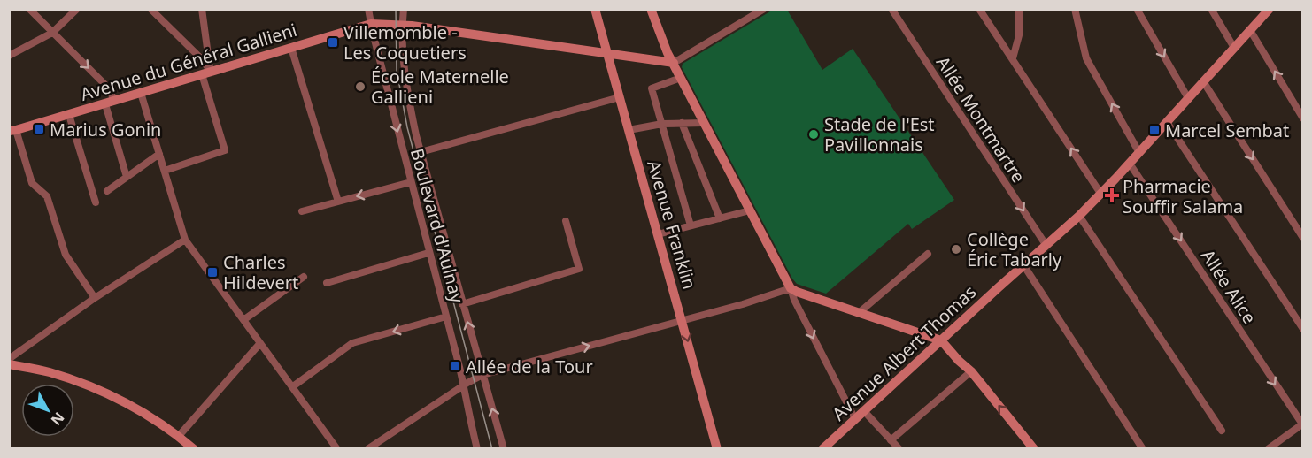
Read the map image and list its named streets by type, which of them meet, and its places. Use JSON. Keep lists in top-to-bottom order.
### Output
{
  "streets": {
    "street": [
      "Avenue du Général Gallieni",
      "Allée Montmartre",
      "Avenue Franklin",
      "Boulevard d'Aulnay",
      "Allée Alice",
      "Avenue Albert Thomas"
    ]
  },
  "crossings": [
    ["Avenue du Général Gallieni", "Avenue Franklin"],
    ["Avenue du Général Gallieni", "Boulevard d'Aulnay"],
    ["Allée Montmartre", "Avenue Albert Thomas"],
    ["Allée Alice", "Avenue Albert Thomas"]
  ],
  "one_way": ["Allée Montmartre"],
  "places": {
    "transit": [
      "Villemomble - Les Coquetiers",
      "Marius Gonin",
      "Marcel Sembat",
      "Charles Hildevert",
      "Allée de la Tour"
    ],
    "other": ["École Maternelle Gallieni", "Stade de l'Est Pavillonnais", "Collège Éric Tabarly"],
    "health": ["Pharmacie Souffir Salama"]
  },
  "north": "bottom right"
}
